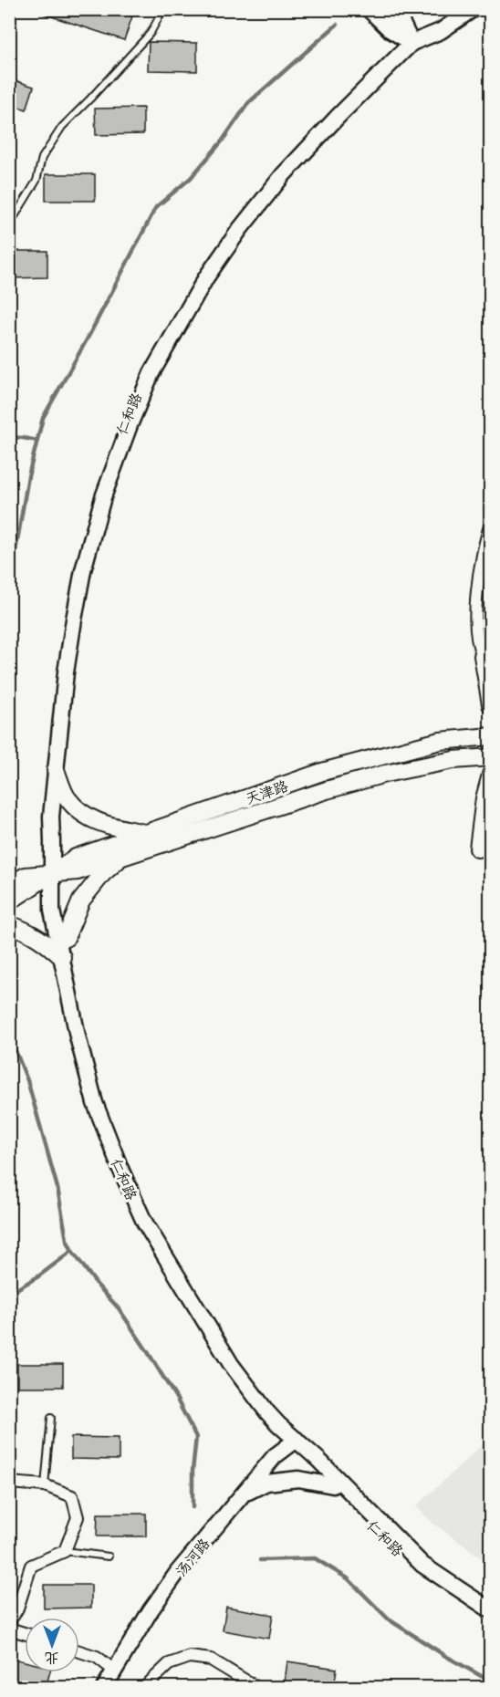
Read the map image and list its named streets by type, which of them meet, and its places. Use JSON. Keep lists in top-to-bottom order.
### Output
{
  "streets": {
    "main road": ["天津路"],
    "street": ["仁和路", "汤河路"]
  },
  "crossings": [
    ["仁和路", "天津路"],
    ["仁和路", "汤河路"]
  ],
  "north": "bottom"
}
